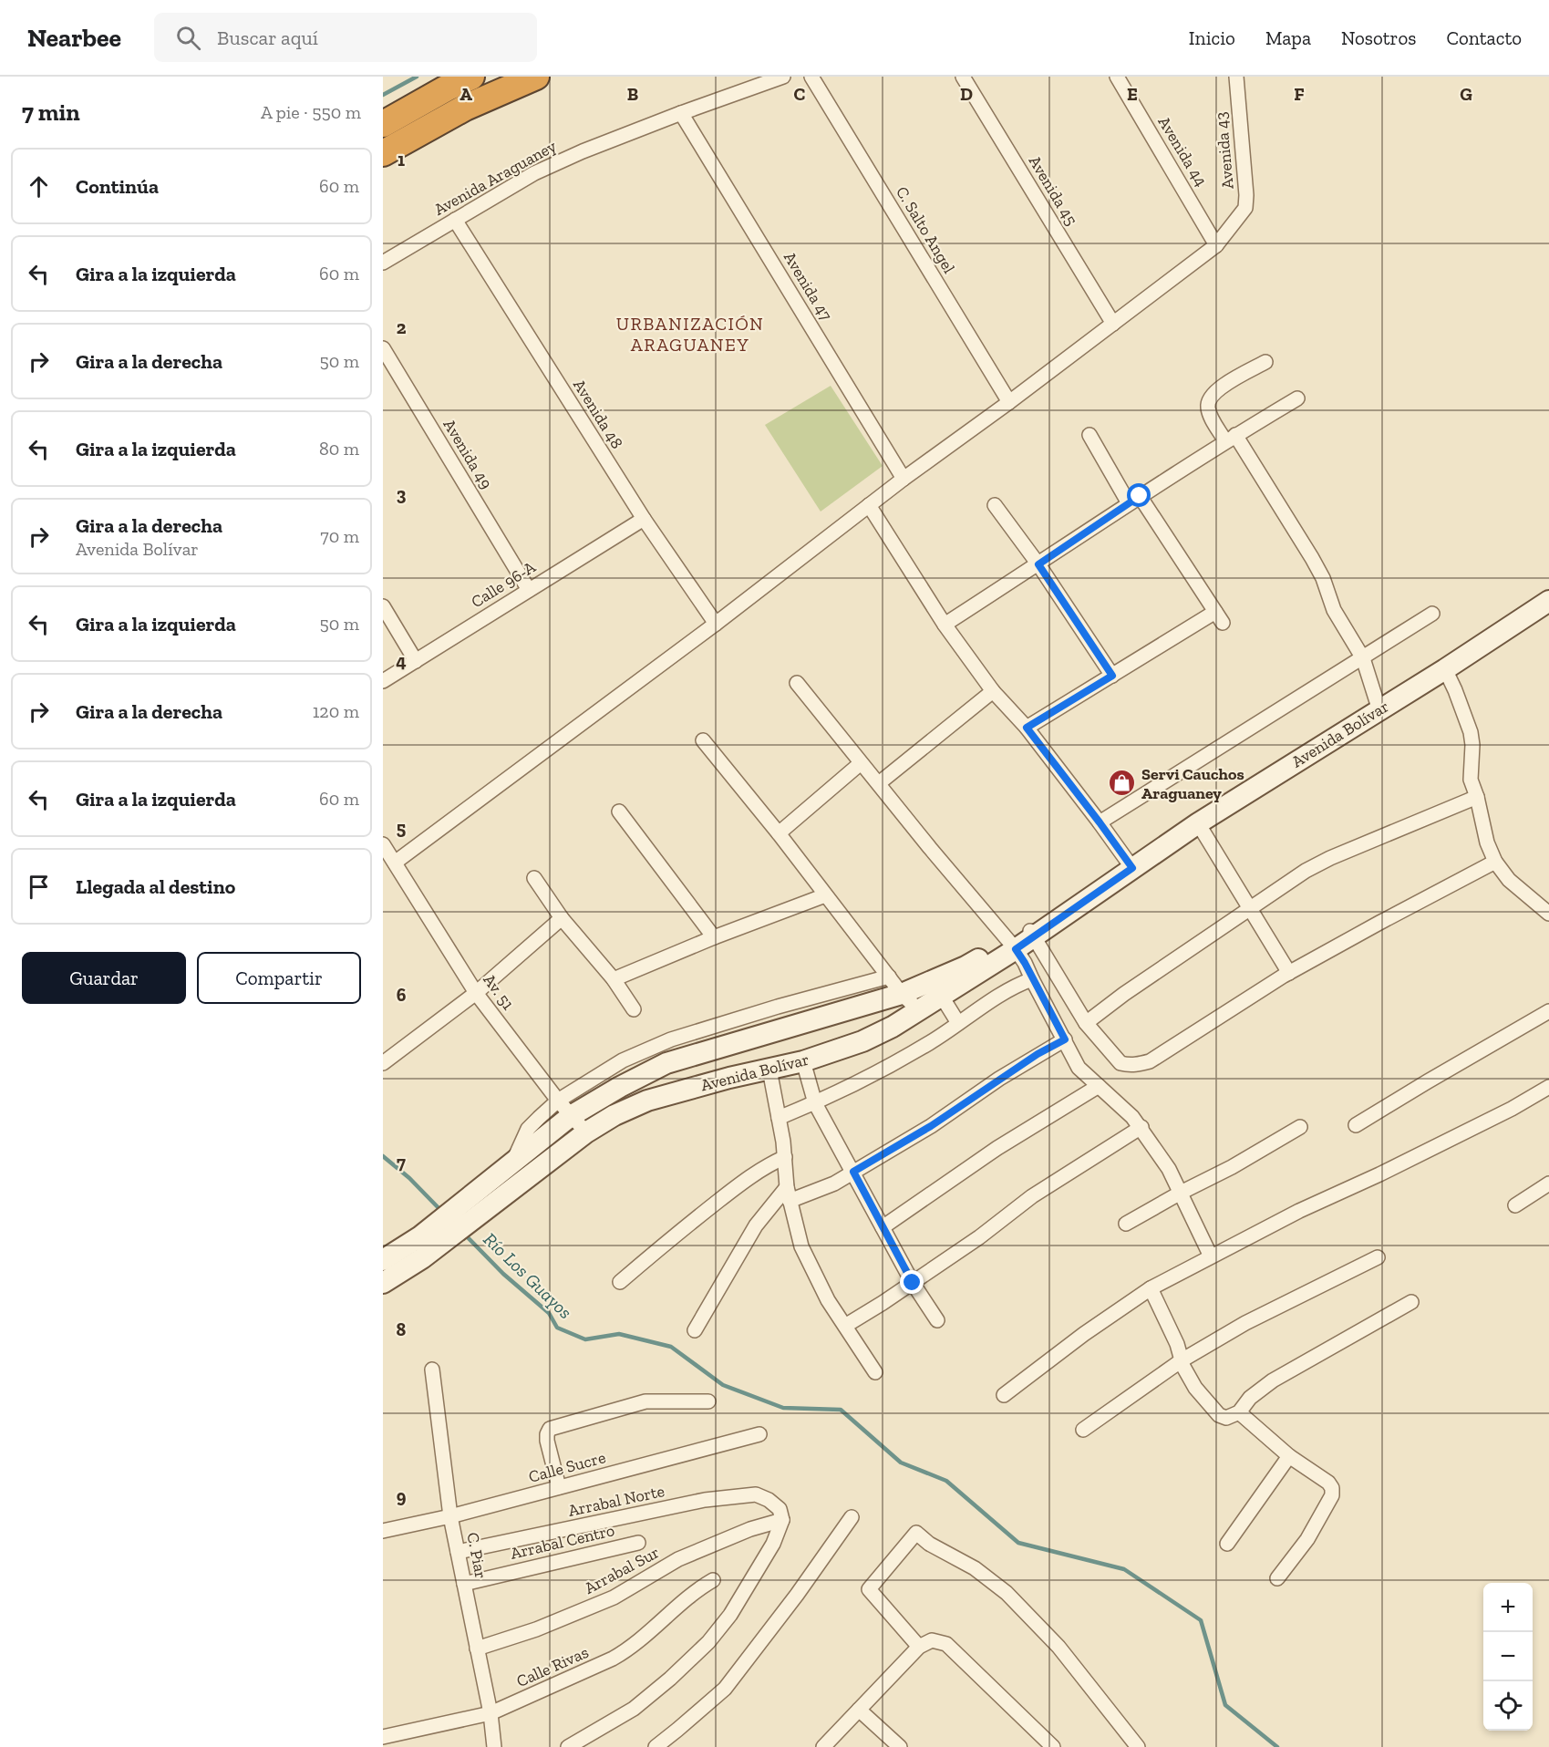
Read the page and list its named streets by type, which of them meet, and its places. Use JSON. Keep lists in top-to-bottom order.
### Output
{
  "streets": {
    "main road": ["Avenida Bolívar"],
    "street": [
      "Avenida 43",
      "Avenida 44",
      "Avenida Araguaney",
      "Avenida 45",
      "C. Salto Angel",
      "Avenida 47",
      "Avenida 48",
      "Avenida 49",
      "Calle 96-A",
      "Av. 51",
      "Calle Sucre",
      "Arrabal Norte",
      "Arrabal Centro",
      "C. Piar",
      "Arrabal Sur",
      "Calle Rivas"
    ]
  },
  "crossings": [
    ["Avenida 43", "Avenida 44"],
    ["Avenida 43", "Avenida 45"],
    ["Avenida 43", "C. Salto Angel"],
    ["Avenida 43", "Avenida 47"],
    ["Avenida 43", "Avenida 48"],
    ["Avenida 43", "Av. 51"],
    ["Avenida Araguaney", "Avenida 47"],
    ["Avenida Araguaney", "Avenida 48"],
    ["Avenida 48", "Calle 96-A"],
    ["Avenida 49", "Calle 96-A"],
    ["Avenida Bolívar", "Av. 51"],
    ["Calle Sucre", "C. Piar"],
    ["Arrabal Norte", "C. Piar"],
    ["Arrabal Norte", "Arrabal Sur"],
    ["Arrabal Centro", "C. Piar"],
    ["C. Piar", "Arrabal Sur"],
    ["C. Piar", "Calle Rivas"]
  ],
  "districts": ["URBANIZACIÓN ARAGUANEY"],
  "water": ["Río Los Guayos"],
  "places": {
    "shop": ["Servi Cauchos Araguaney"]
  },
  "page": {
    "header": "Nearbee",
    "search": "Buscar aquí",
    "nav": [
      "Inicio",
      "Mapa",
      "Nosotros",
      "Contacto"
    ],
    "heading": ["7 min", "A pie · 550 m"],
    "list": [
      ["Continúa", "60 m"],
      ["Gira a la izquierda", "60 m"],
      ["Gira a la derecha", "50 m"],
      ["Gira a la izquierda", "80 m"],
      ["Gira a la derecha", "Avenida Bolívar", "70 m"],
      ["Gira a la izquierda", "50 m"],
      ["Gira a la derecha", "120 m"],
      ["Gira a la izquierda", "60 m"],
      "Llegada al destino"
    ],
    "buttons": ["Guardar", "Compartir"],
    "map_buttons": ["+", "−"]
  },
  "grid": {
    "columns": [
      "A",
      "B",
      "C",
      "D",
      "E",
      "F",
      "G"
    ],
    "rows": [
      "1",
      "2",
      "3",
      "4",
      "5",
      "6",
      "7",
      "8",
      "9"
    ]
  }
}
